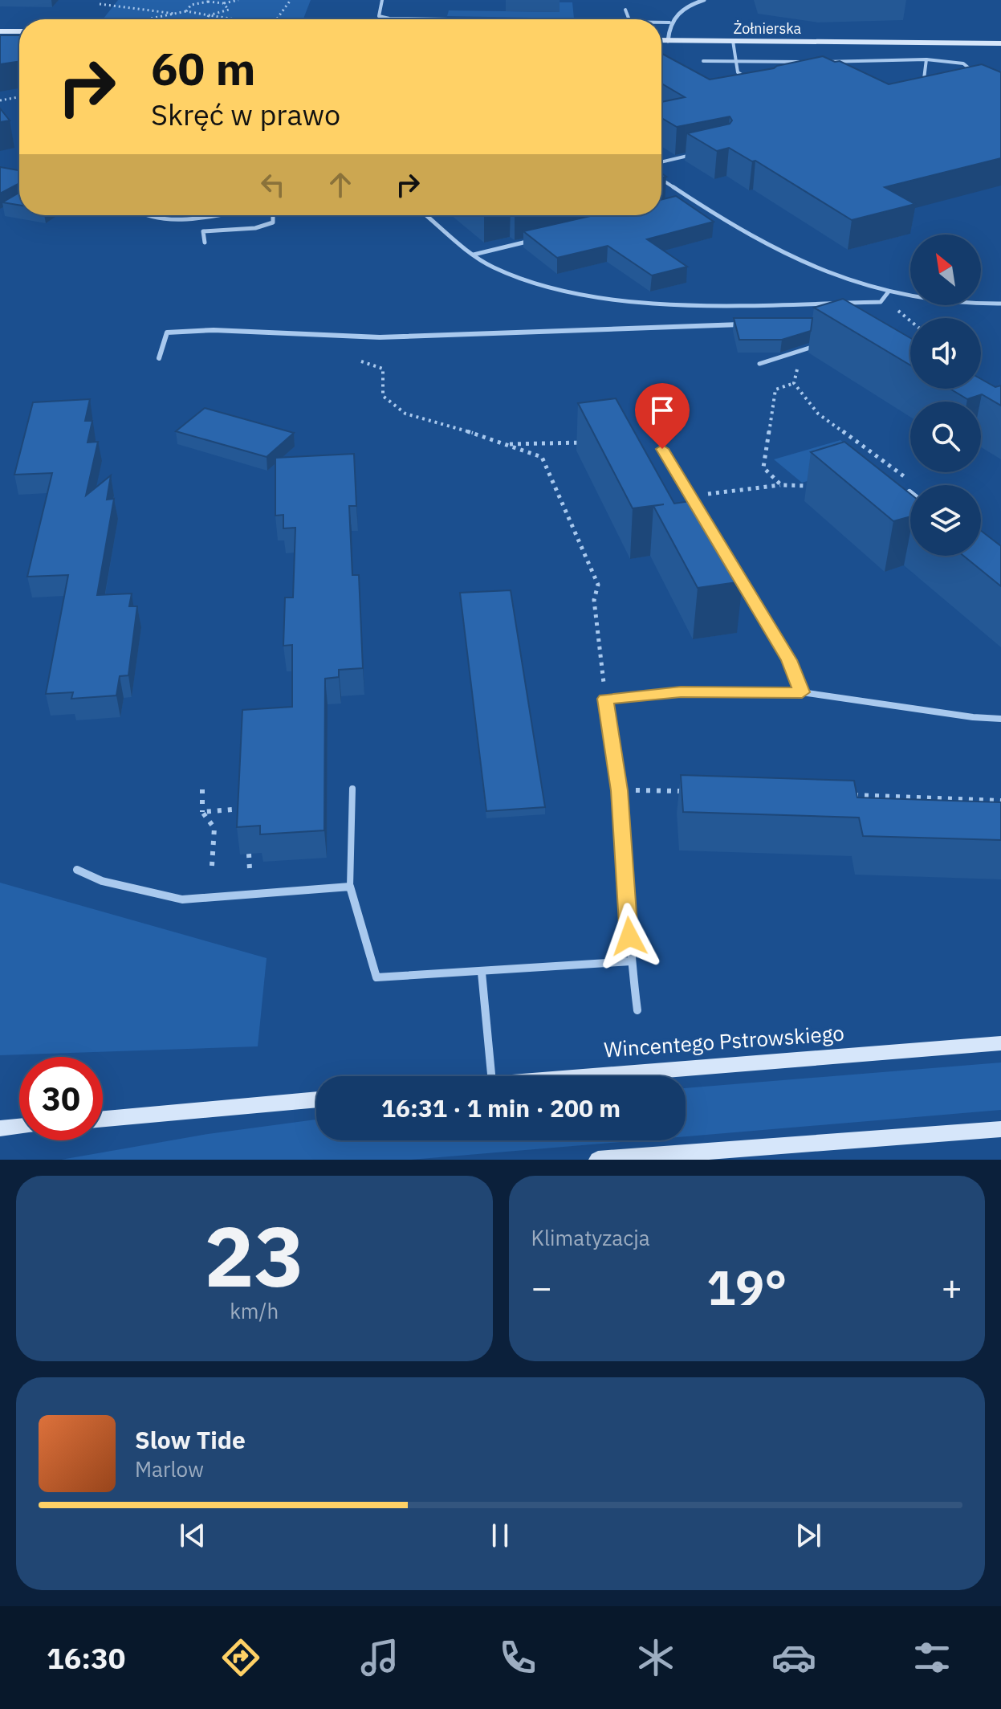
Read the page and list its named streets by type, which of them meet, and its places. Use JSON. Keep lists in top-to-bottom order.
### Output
{
  "streets": {
    "street": ["Żołnierska", "Wincentego Pstrowskiego"]
  },
  "north": "top left",
  "page": {
    "turn": ["60 m", "Skręć w prawo"],
    "limit": "30",
    "trip": "16:31 · 1 min · 200 m",
    "tile": [
      ["23", "km/h"],
      "Klimatyzacja"
    ],
    "heat": ["−", "19°", "+"],
    "song": ["Slow Tide", "Marlow"],
    "tabs": "16:30"
  }
}
